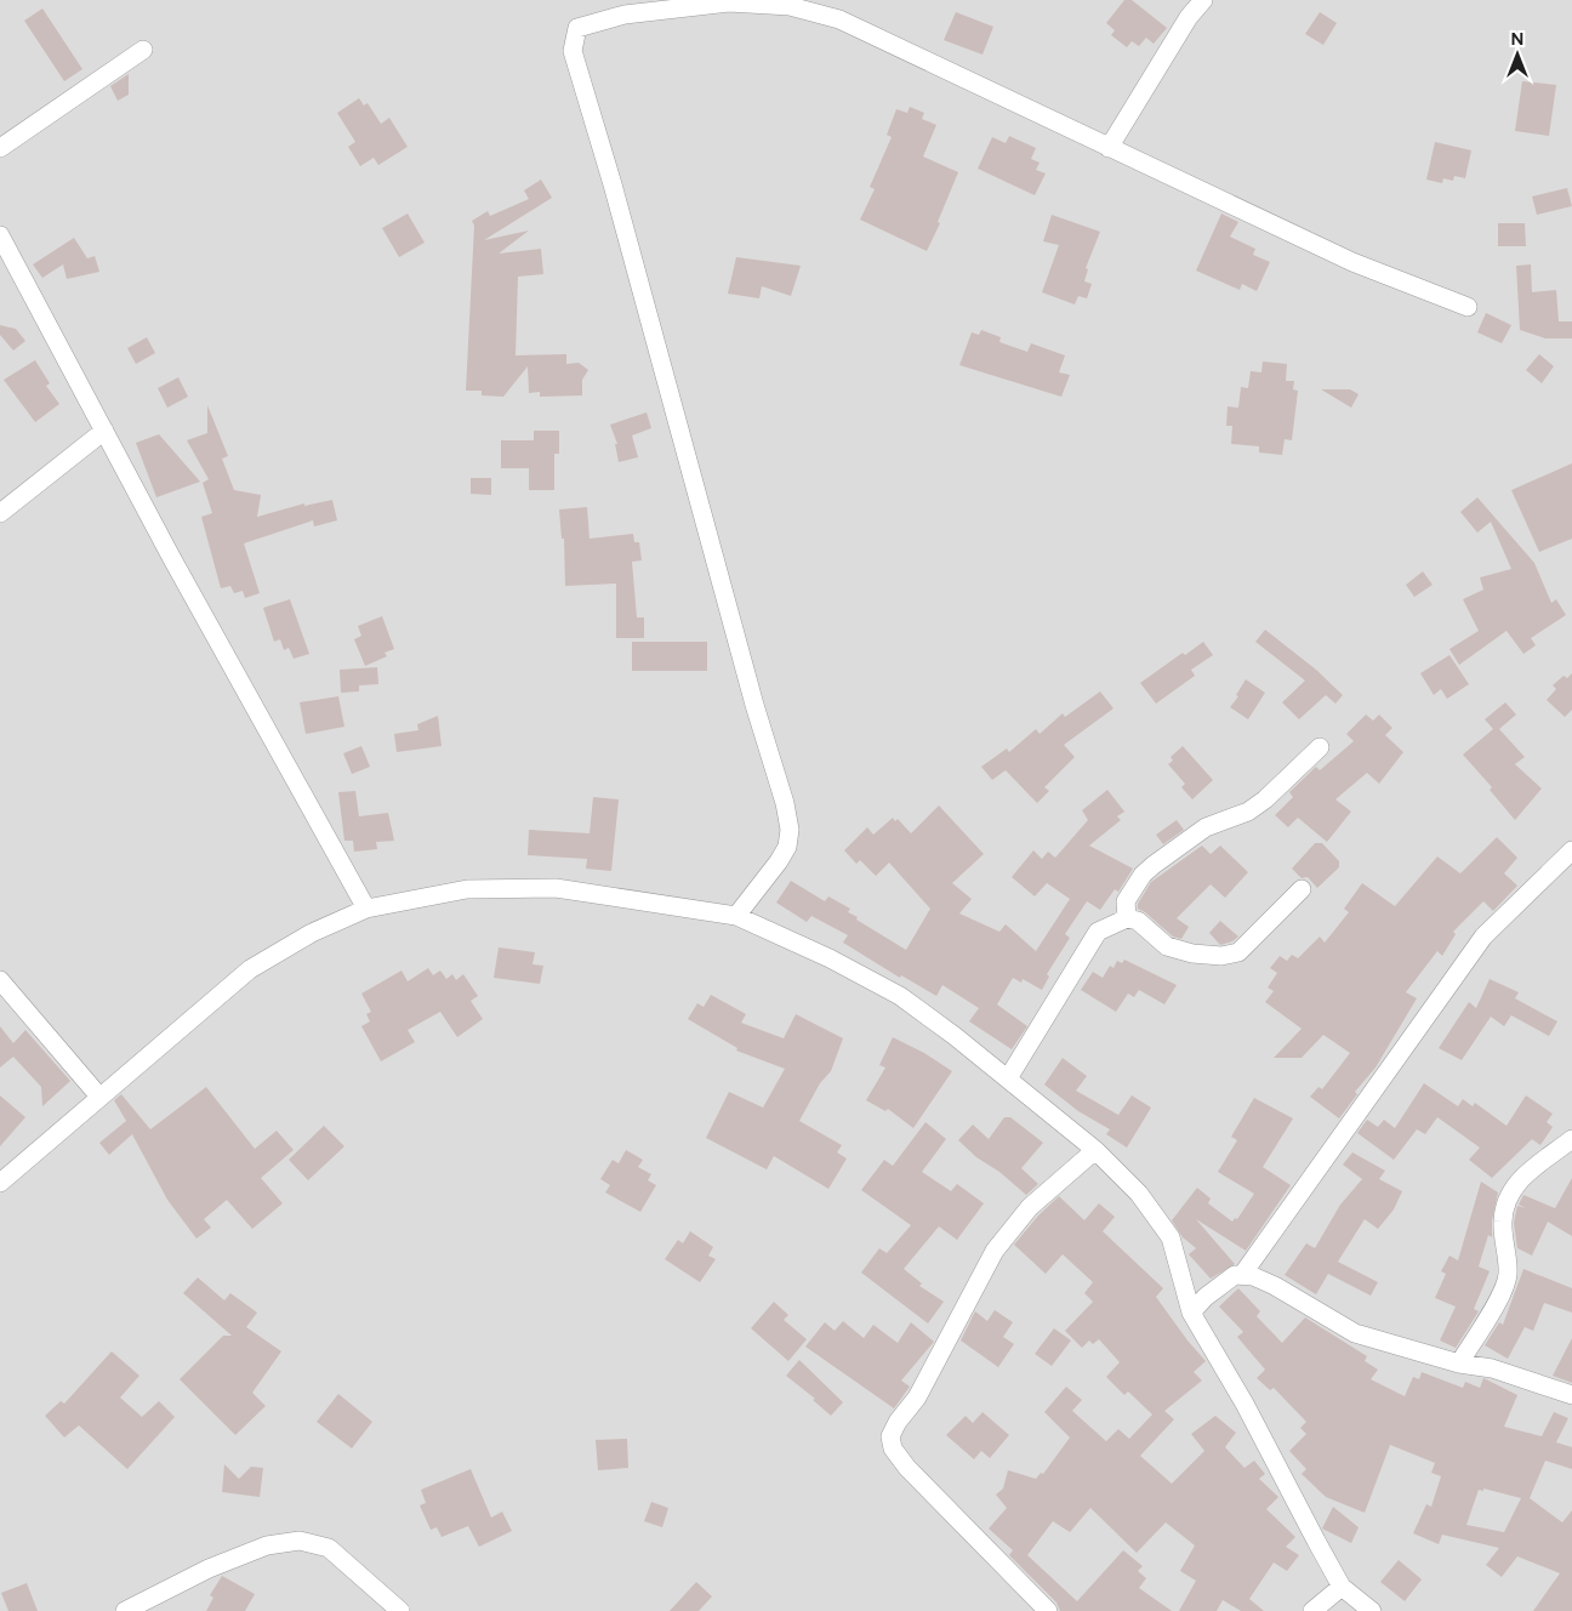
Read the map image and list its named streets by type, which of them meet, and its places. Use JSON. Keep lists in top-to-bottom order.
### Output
{
  "north": "top"
}
